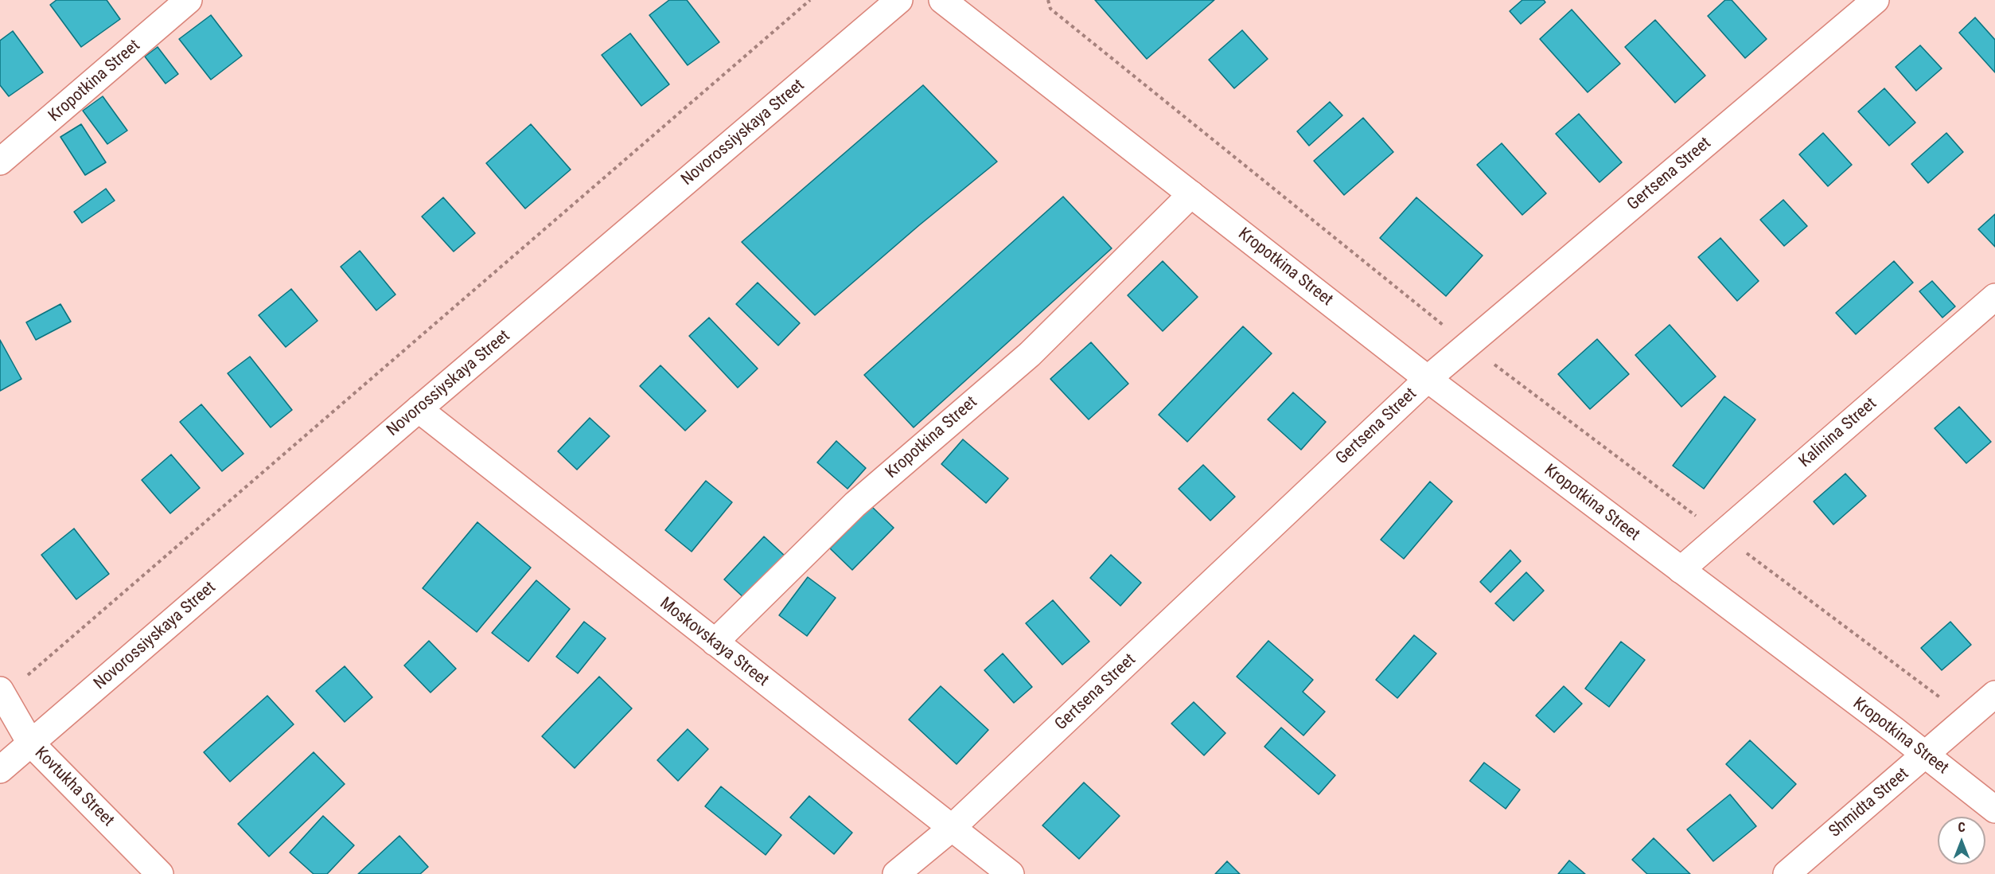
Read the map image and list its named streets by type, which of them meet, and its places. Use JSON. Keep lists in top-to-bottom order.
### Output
{
  "streets": {
    "street": [
      "Kropotkina Street",
      "Novorossiyskaya Street",
      "Gertsena Street",
      "Kalinina Street",
      "Moskovskaya Street",
      "Kovtukha Street",
      "Shmidta Street"
    ]
  },
  "crossings": [
    ["Kropotkina Street", "Gertsena Street"],
    ["Kropotkina Street", "Kalinina Street"],
    ["Kropotkina Street", "Moskovskaya Street"],
    ["Kropotkina Street", "Shmidta Street"],
    ["Novorossiyskaya Street", "Moskovskaya Street"],
    ["Novorossiyskaya Street", "Kovtukha Street"],
    ["Gertsena Street", "Moskovskaya Street"]
  ],
  "north": "top"
}
